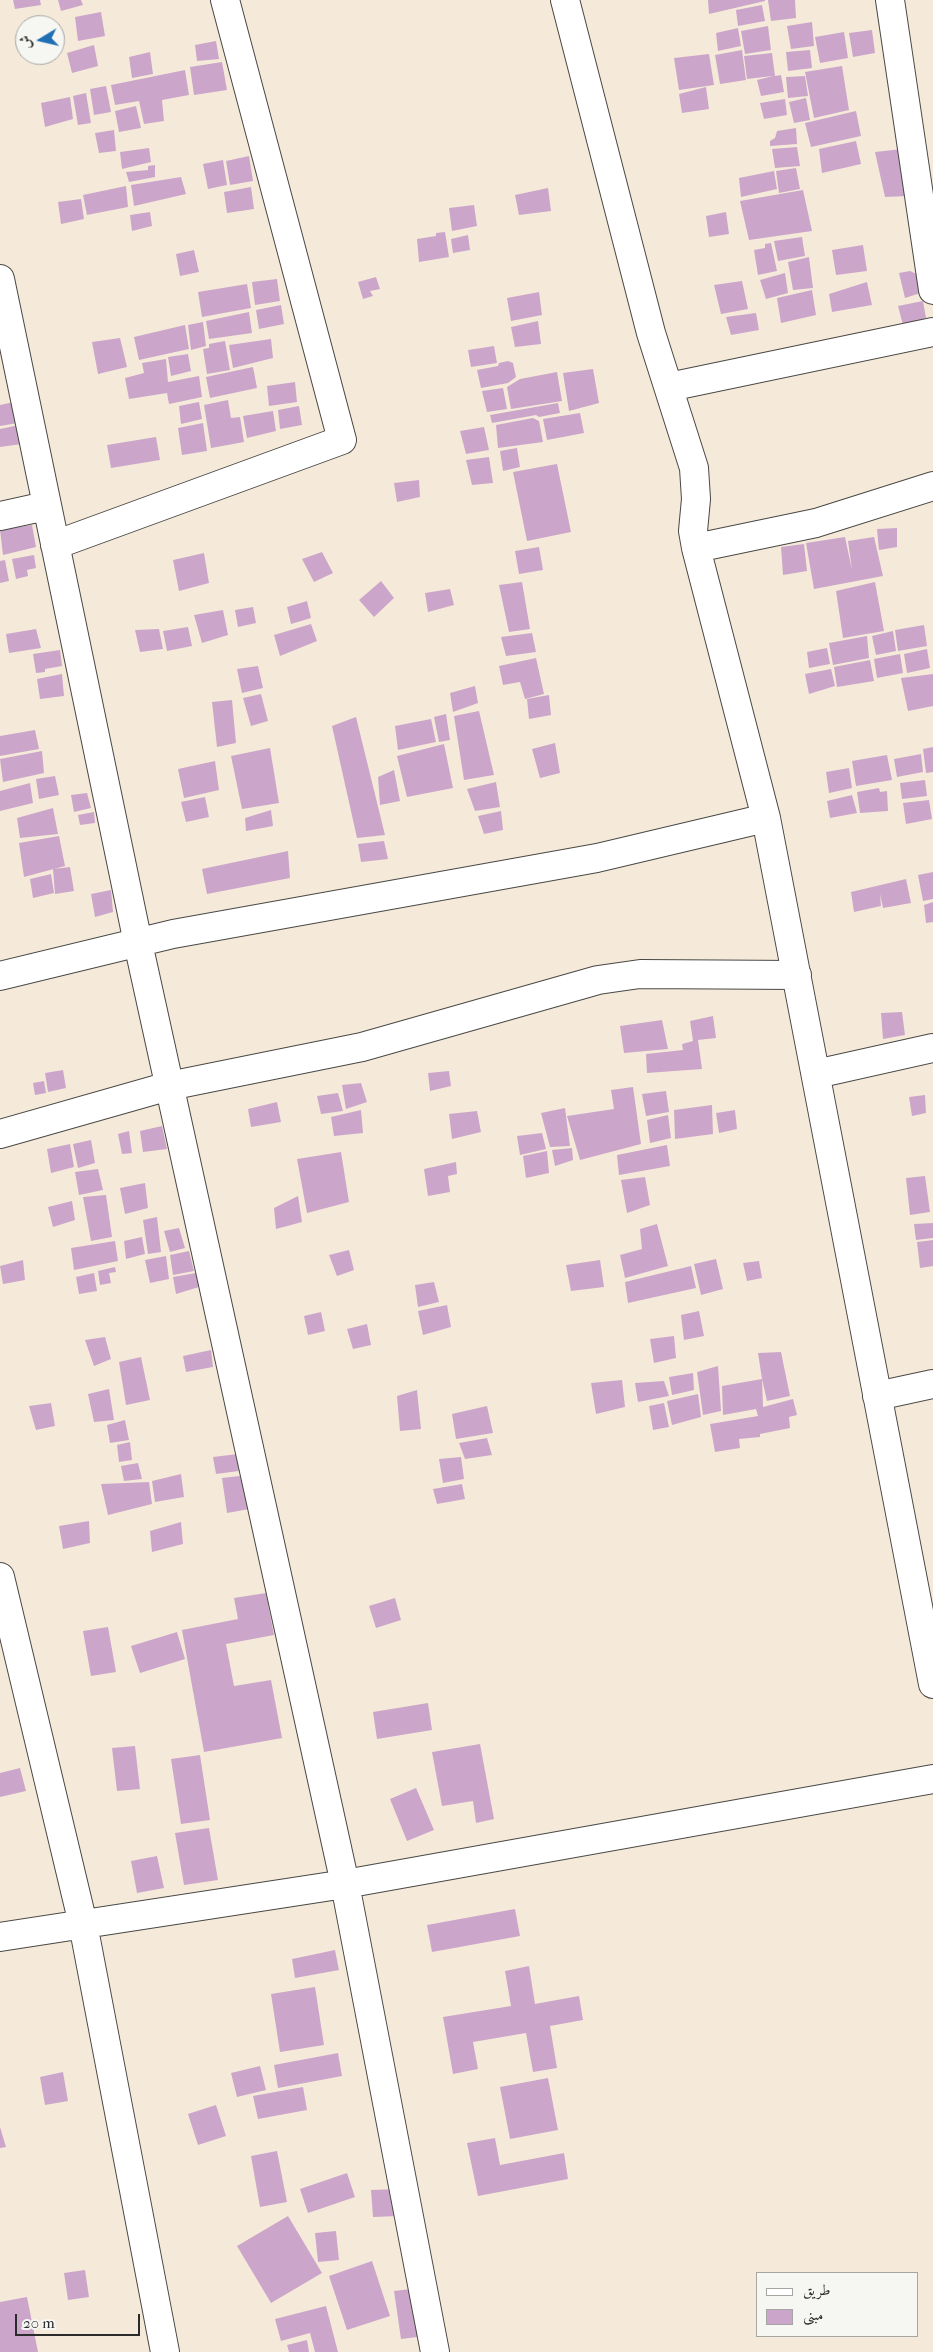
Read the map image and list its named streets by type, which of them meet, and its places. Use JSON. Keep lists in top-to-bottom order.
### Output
{
  "legend": ["طريق", "مبنى"],
  "scale_bar": "20 m",
  "north": "left"
}
